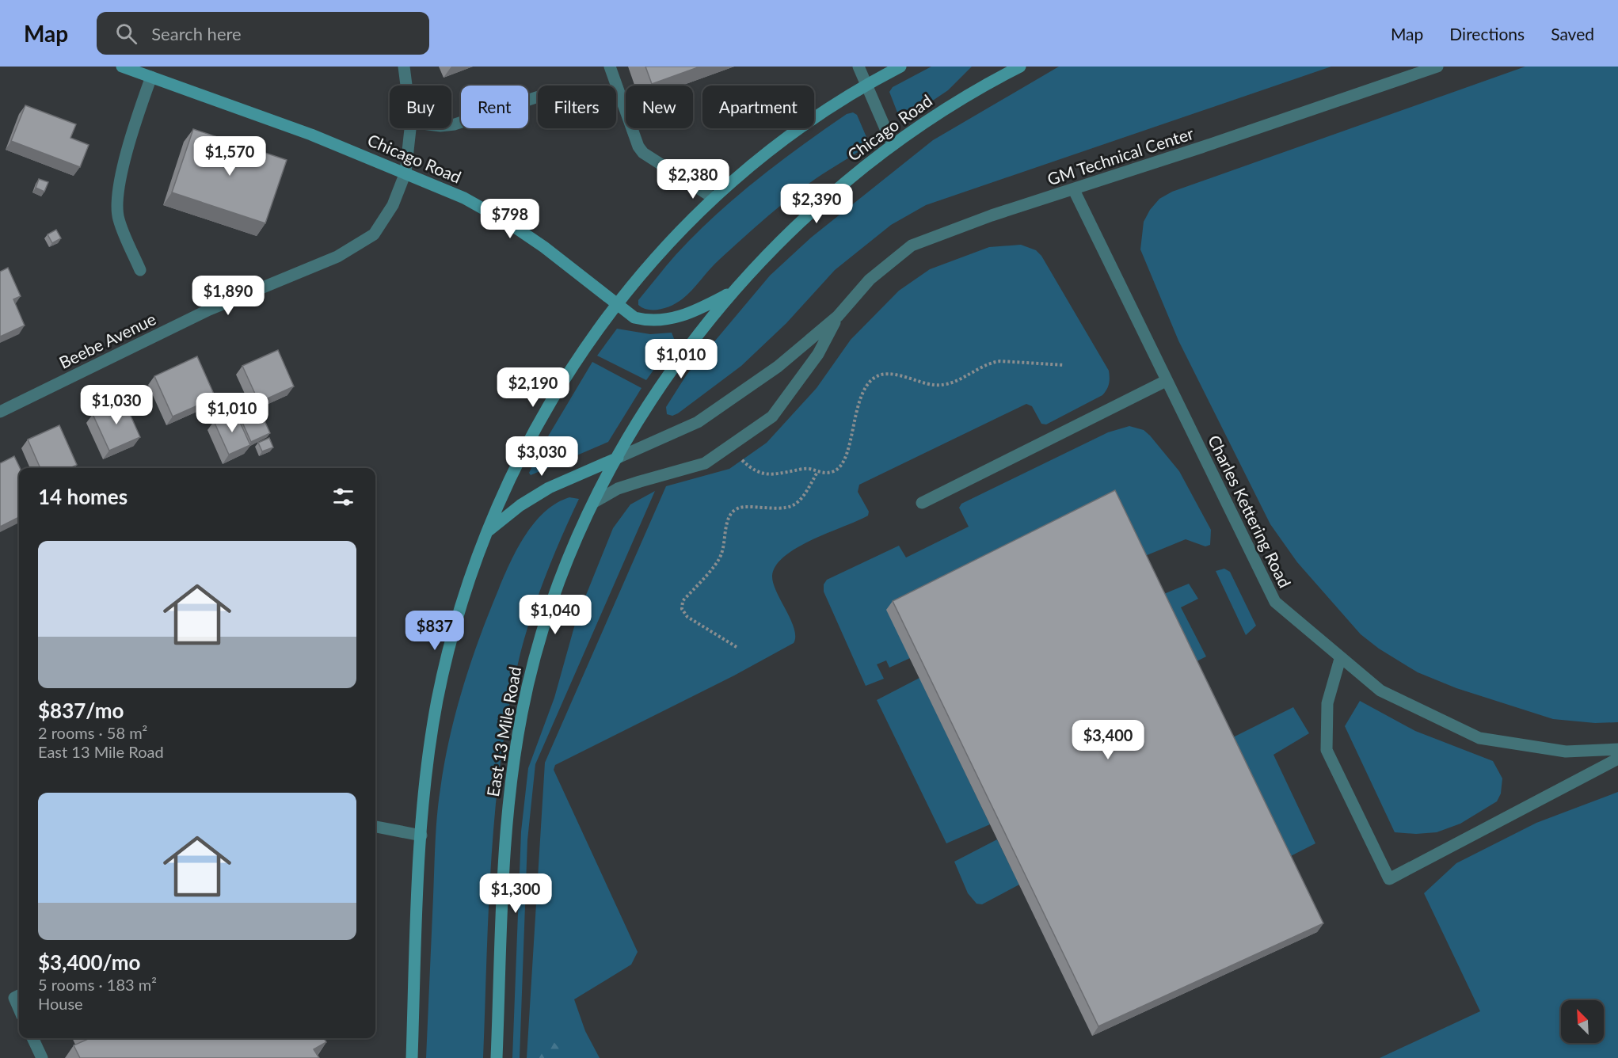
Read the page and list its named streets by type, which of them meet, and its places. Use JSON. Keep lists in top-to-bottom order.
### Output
{
  "streets": {
    "main road": ["Chicago Road", "East 13 Mile Road"],
    "street": ["GM Technical Center", "Beebe Avenue", "Charles Kettering Road"]
  },
  "crossings": [
    ["Chicago Road", "Beebe Avenue"],
    ["Chicago Road", "East 13 Mile Road"],
    ["GM Technical Center", "Charles Kettering Road"],
    ["GM Technical Center", "East 13 Mile Road"]
  ],
  "north": "top left",
  "page": {
    "header": "Map",
    "search": "Search here",
    "nav": ["Map", "Directions", "Saved"],
    "chip": [
      "Buy",
      "Rent",
      "Filters",
      "New",
      "Apartment"
    ],
    "price": [
      "$1,570",
      "$2,380",
      "$2,390",
      "$798",
      "$1,890",
      "$1,010",
      "$2,190",
      "$1,030",
      "$1,010",
      "$3,030",
      "$1,040",
      "$837",
      "$3,400",
      "$1,300"
    ],
    "heading": "14 homes",
    "list": [
      {
        "name": "$837/mo",
        "note": "2 rooms · 58 m² · East 13 Mile Road"
      },
      {
        "name": "$3,400/mo",
        "note": "5 rooms · 183 m² · House"
      }
    ]
  }
}
